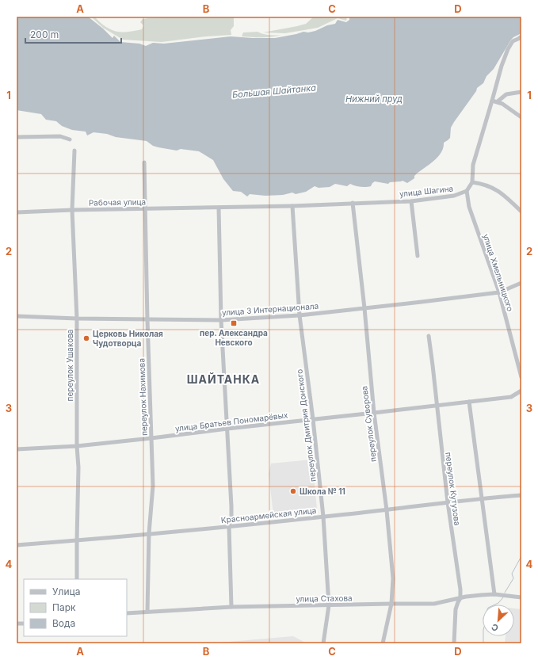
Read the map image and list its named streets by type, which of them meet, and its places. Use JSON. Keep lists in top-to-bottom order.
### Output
{
  "streets": {
    "street": [
      "улица Шагина",
      "Рабочая улица",
      "улица Хмельницкого",
      "улица 3 Интернационала",
      "переулок Ушакова",
      "переулок Нахимова",
      "улица Братьев Пономарёвых",
      "переулок Суворова",
      "переулок Дмитрия Донского",
      "переулок Кутузова",
      "Красноармейская улица",
      "улица Стахова"
    ]
  },
  "crossings": [
    ["улица Шагина", "Рабочая улица"],
    ["улица Шагина", "улица Хмельницкого"],
    ["улица Шагина", "переулок Суворова"],
    ["улица Шагина", "переулок Дмитрия Донского"],
    ["Рабочая улица", "переулок Ушакова"],
    ["Рабочая улица", "переулок Нахимова"],
    ["улица Хмельницкого", "улица 3 Интернационала"],
    ["улица 3 Интернационала", "переулок Ушакова"],
    ["улица 3 Интернационала", "переулок Нахимова"],
    ["улица 3 Интернационала", "переулок Суворова"],
    ["улица 3 Интернационала", "переулок Дмитрия Донского"],
    ["переулок Ушакова", "улица Братьев Пономарёвых"],
    ["переулок Ушакова", "Красноармейская улица"],
    ["переулок Нахимова", "улица Братьев Пономарёвых"],
    ["переулок Нахимова", "Красноармейская улица"],
    ["переулок Нахимова", "улица Стахова"],
    ["улица Братьев Пономарёвых", "переулок Суворова"],
    ["улица Братьев Пономарёвых", "переулок Дмитрия Донского"],
    ["улица Братьев Пономарёвых", "переулок Кутузова"],
    ["переулок Суворова", "Красноармейская улица"],
    ["переулок Суворова", "улица Стахова"],
    ["переулок Дмитрия Донского", "Красноармейская улица"],
    ["переулок Дмитрия Донского", "улица Стахова"],
    ["переулок Кутузова", "Красноармейская улица"],
    ["переулок Кутузова", "улица Стахова"]
  ],
  "districts": ["ШАЙТАНКА"],
  "water": ["Большая Шайтанка", "Нижний пруд"],
  "places": {
    "transit": ["пер. Александра Невского"],
    "other": ["Церковь Николая Чудотворца", "Школа № 11"]
  },
  "legend": ["Улица", "Парк", "Вода"],
  "scale_bar": "200 m",
  "north": "bottom left",
  "grid": {
    "columns": [
      "A",
      "B",
      "C",
      "D"
    ],
    "rows": [
      "1",
      "2",
      "3",
      "4"
    ]
  }
}
